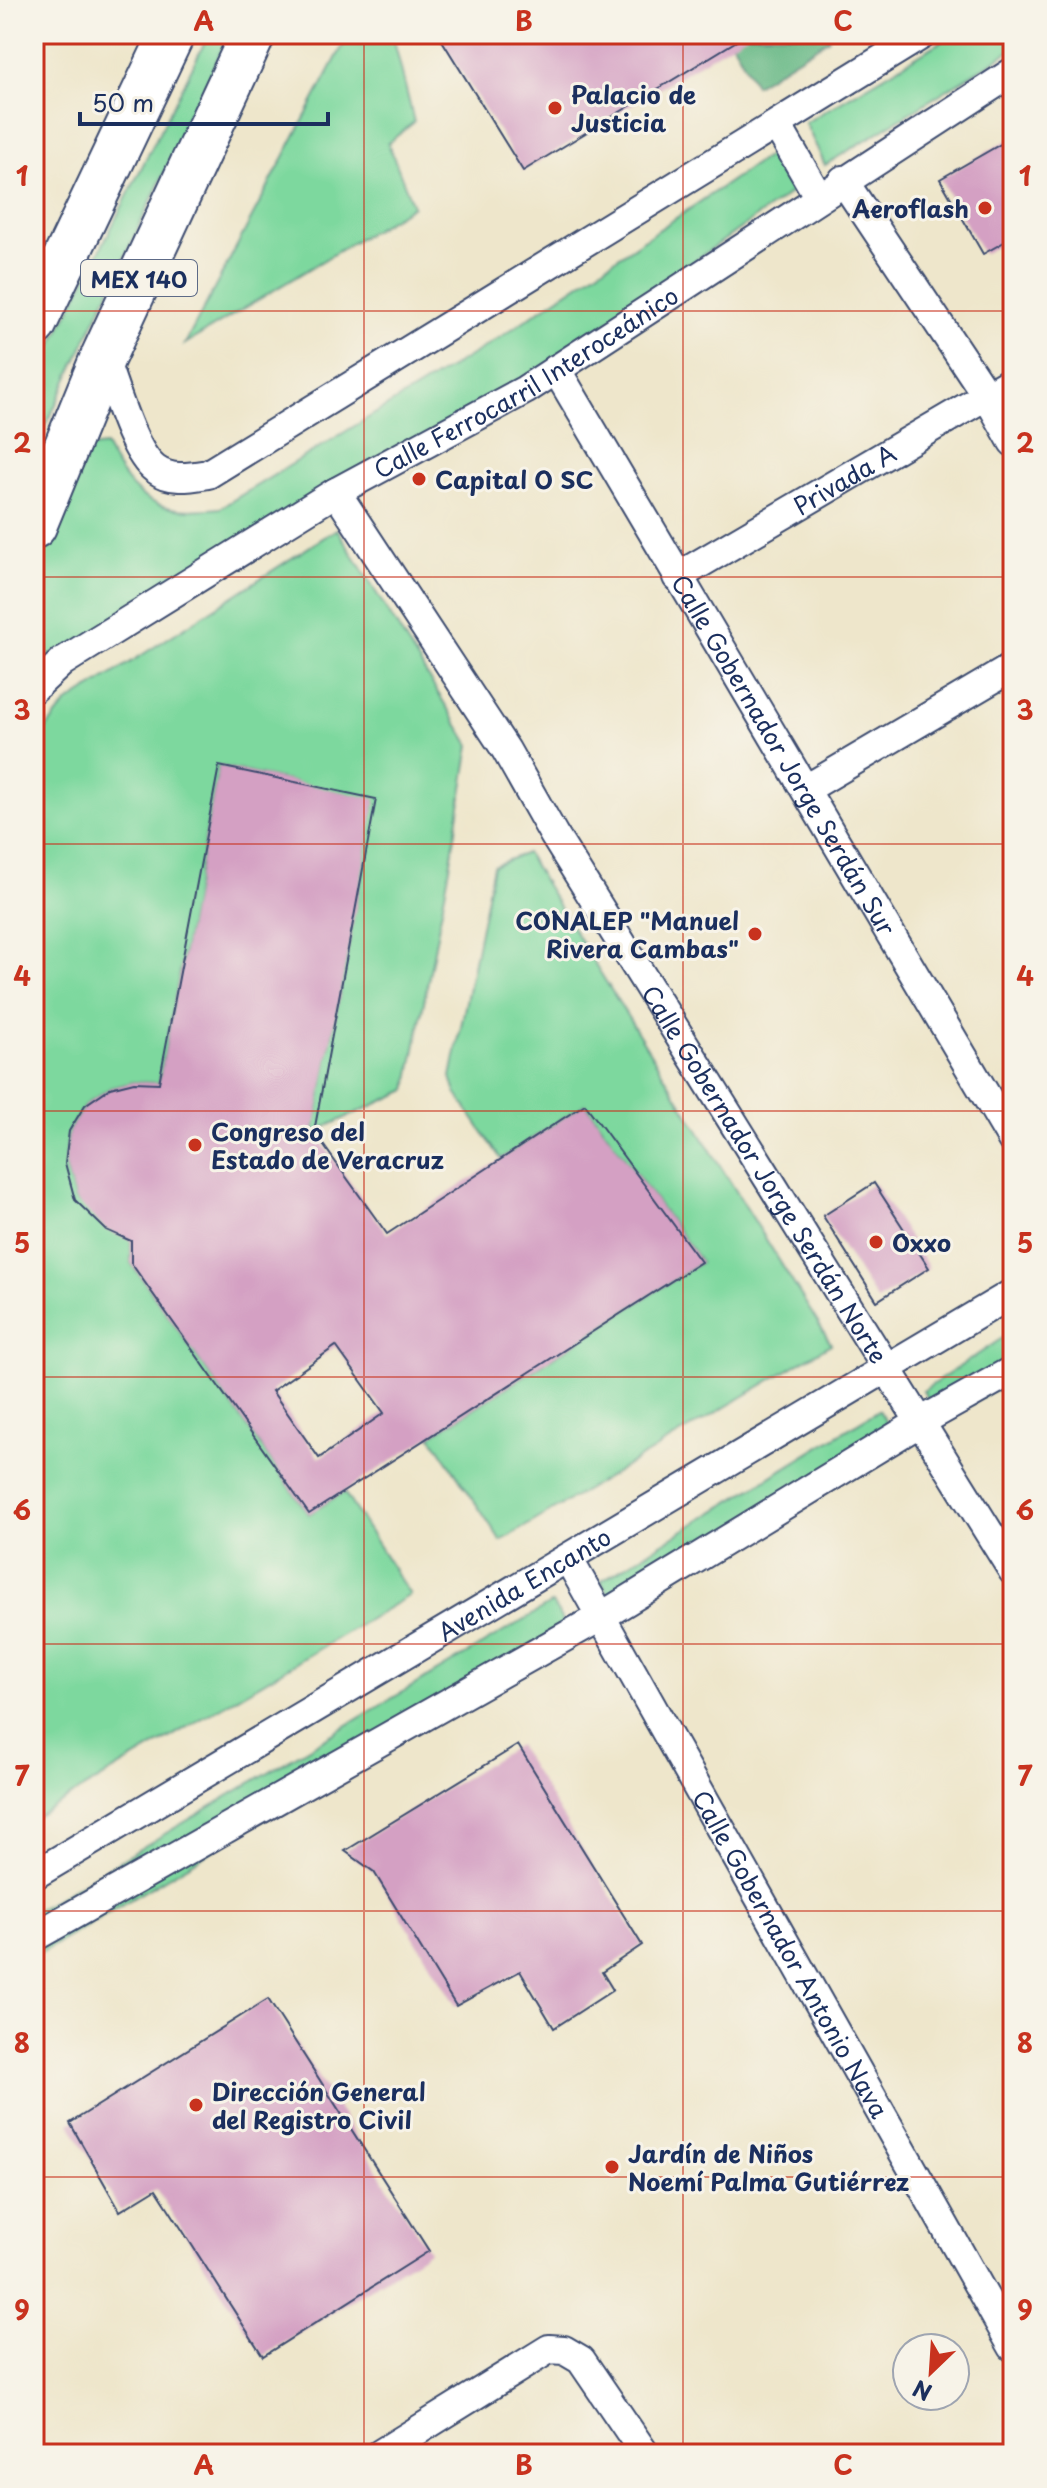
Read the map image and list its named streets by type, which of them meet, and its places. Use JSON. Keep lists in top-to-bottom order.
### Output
{
  "streets": {
    "highway": ["MEX 140"],
    "street": [
      "Calle Ferrocarril Interoceánico",
      "Privada A",
      "Calle Gobernador Jorge Serdán Sur",
      "Calle Gobernador Jorge Serdán Norte",
      "Avenida Encanto",
      "Calle Gobernador Antonio Nava"
    ]
  },
  "crossings": [
    ["Calle Ferrocarril Interoceánico", "Calle Gobernador Jorge Serdán Sur"],
    ["Calle Ferrocarril Interoceánico", "Calle Gobernador Jorge Serdán Norte"],
    ["Privada A", "Calle Gobernador Jorge Serdán Sur"],
    ["Calle Gobernador Jorge Serdán Norte", "Avenida Encanto"],
    ["Avenida Encanto", "Calle Gobernador Antonio Nava"]
  ],
  "places": [
    "Palacio de Justicia",
    "Aeroflash",
    "Capital O SC",
    "CONALEP \"Manuel Rivera Cambas\"",
    "Congreso del Estado de Veracruz",
    "Oxxo",
    "Dirección General del Registro Civil",
    "Jardín de Niños Noemí Palma Gutiérrez"
  ],
  "scale_bar": "50 m",
  "north": "bottom left",
  "grid": {
    "columns": ["A", "B", "C"],
    "rows": [
      "1",
      "2",
      "3",
      "4",
      "5",
      "6",
      "7",
      "8",
      "9"
    ]
  }
}
